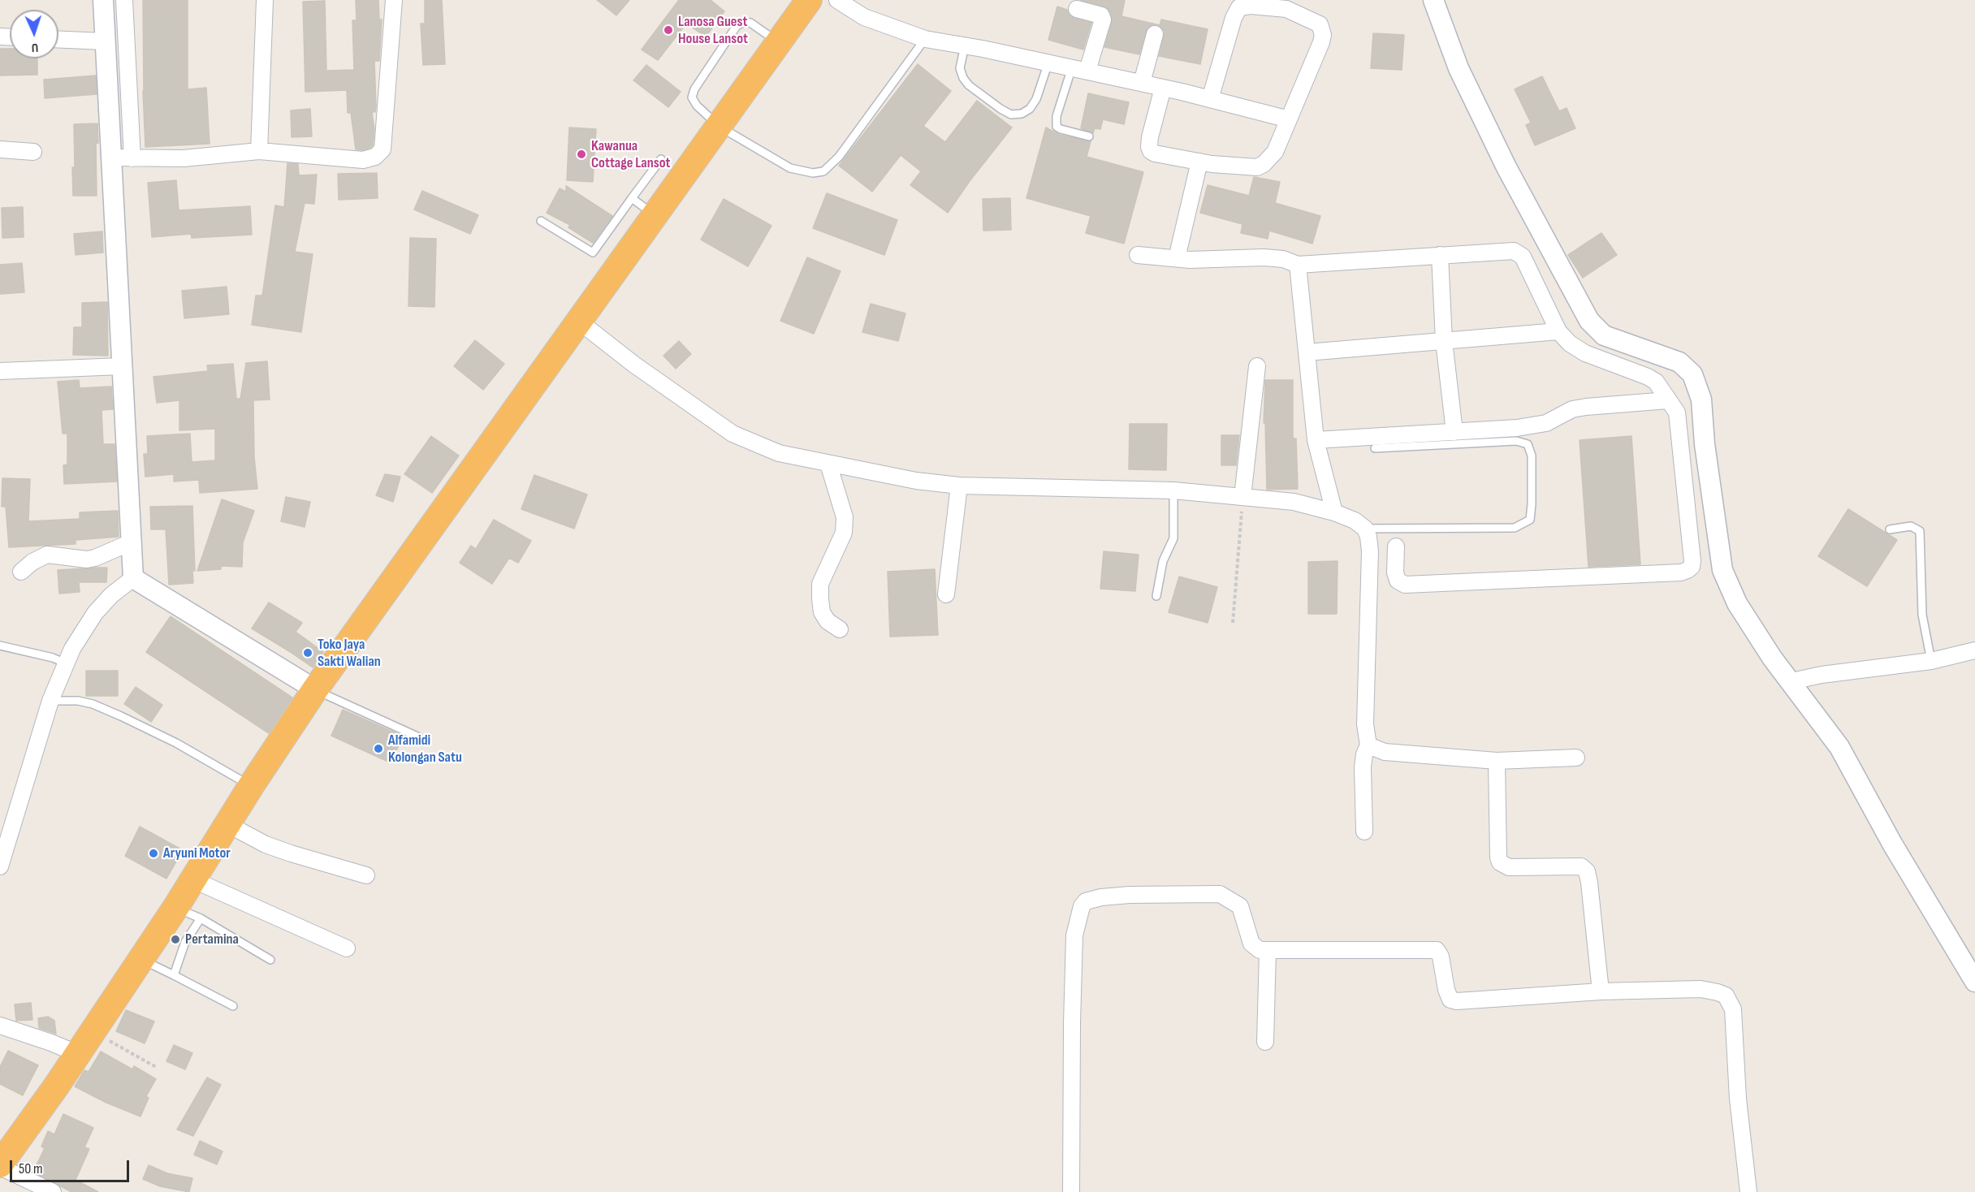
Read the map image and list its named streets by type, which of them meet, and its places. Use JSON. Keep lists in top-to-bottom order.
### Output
{
  "places": [
    "Lanosa Guest House Lansot",
    "Kawanua Cottage Lansot",
    "Toko Jaya Sakti Walian",
    "Alfamidi Kolongan Satu",
    "Aryuni Motor",
    "Pertamina"
  ],
  "scale_bar": "50 m",
  "north": "bottom"
}
